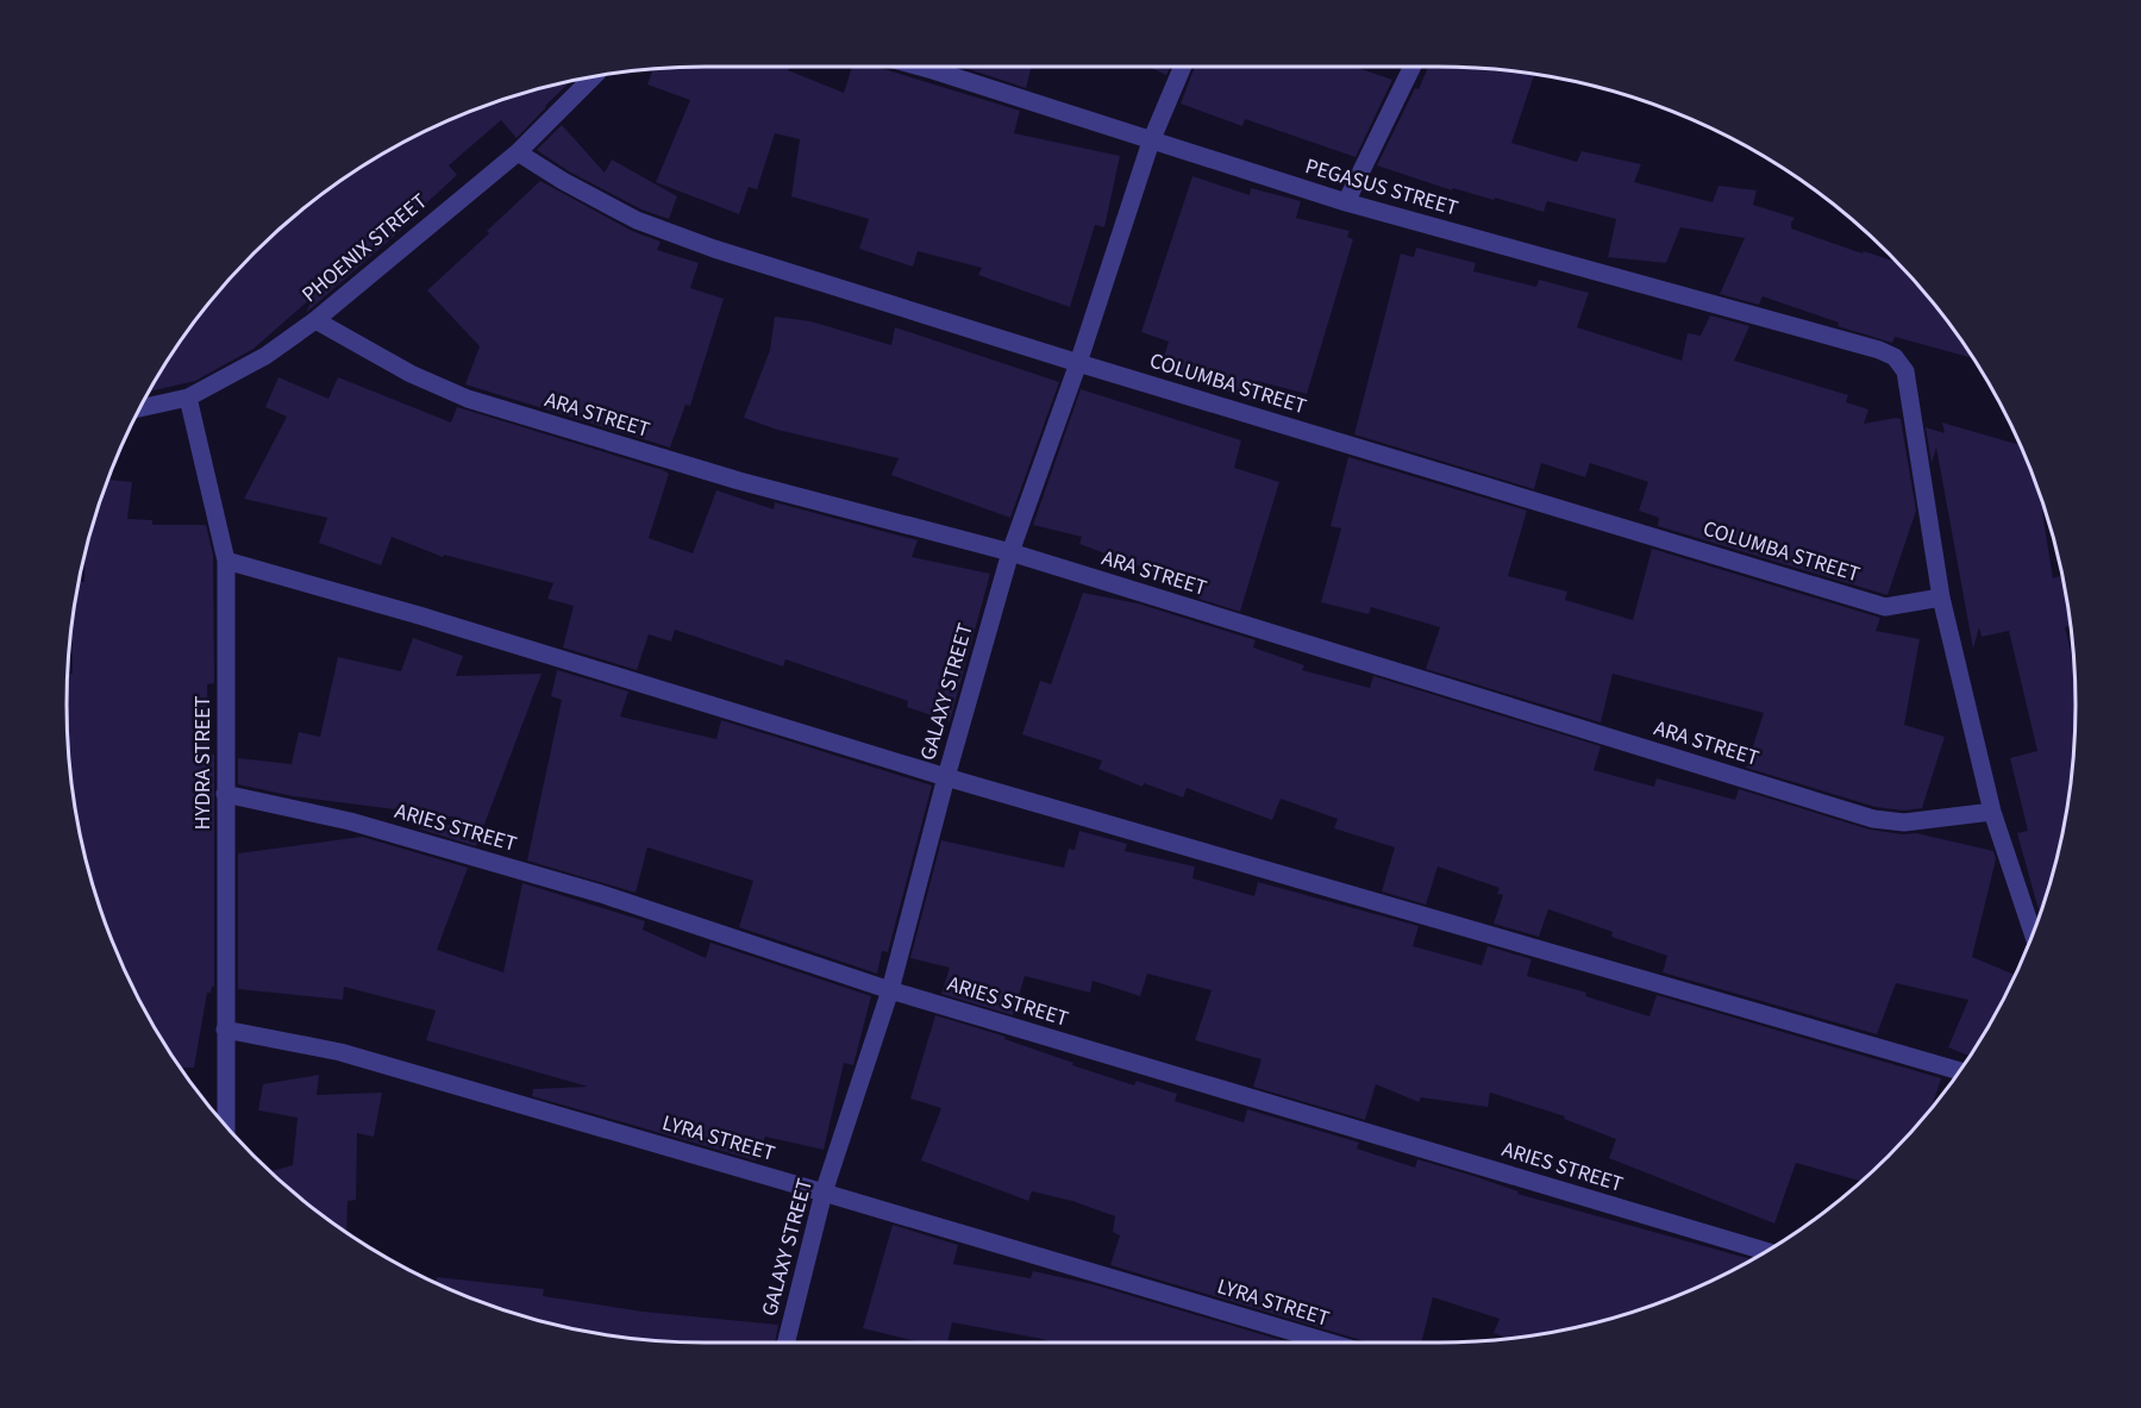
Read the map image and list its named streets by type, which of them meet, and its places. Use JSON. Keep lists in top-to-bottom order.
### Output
{
  "streets": {
    "street": [
      "PEGASUS STREET",
      "PHOENIX STREET",
      "COLUMBA STREET",
      "ARA STREET",
      "GALAXY STREET",
      "HYDRA STREET",
      "ARIES STREET",
      "LYRA STREET"
    ]
  },
  "crossings": [
    ["PEGASUS STREET", "COLUMBA STREET"],
    ["PEGASUS STREET", "GALAXY STREET"],
    ["PHOENIX STREET", "COLUMBA STREET"],
    ["PHOENIX STREET", "ARA STREET"],
    ["PHOENIX STREET", "HYDRA STREET"],
    ["COLUMBA STREET", "GALAXY STREET"],
    ["ARA STREET", "GALAXY STREET"],
    ["GALAXY STREET", "ARIES STREET"],
    ["GALAXY STREET", "LYRA STREET"],
    ["HYDRA STREET", "ARIES STREET"],
    ["HYDRA STREET", "LYRA STREET"]
  ]
}
